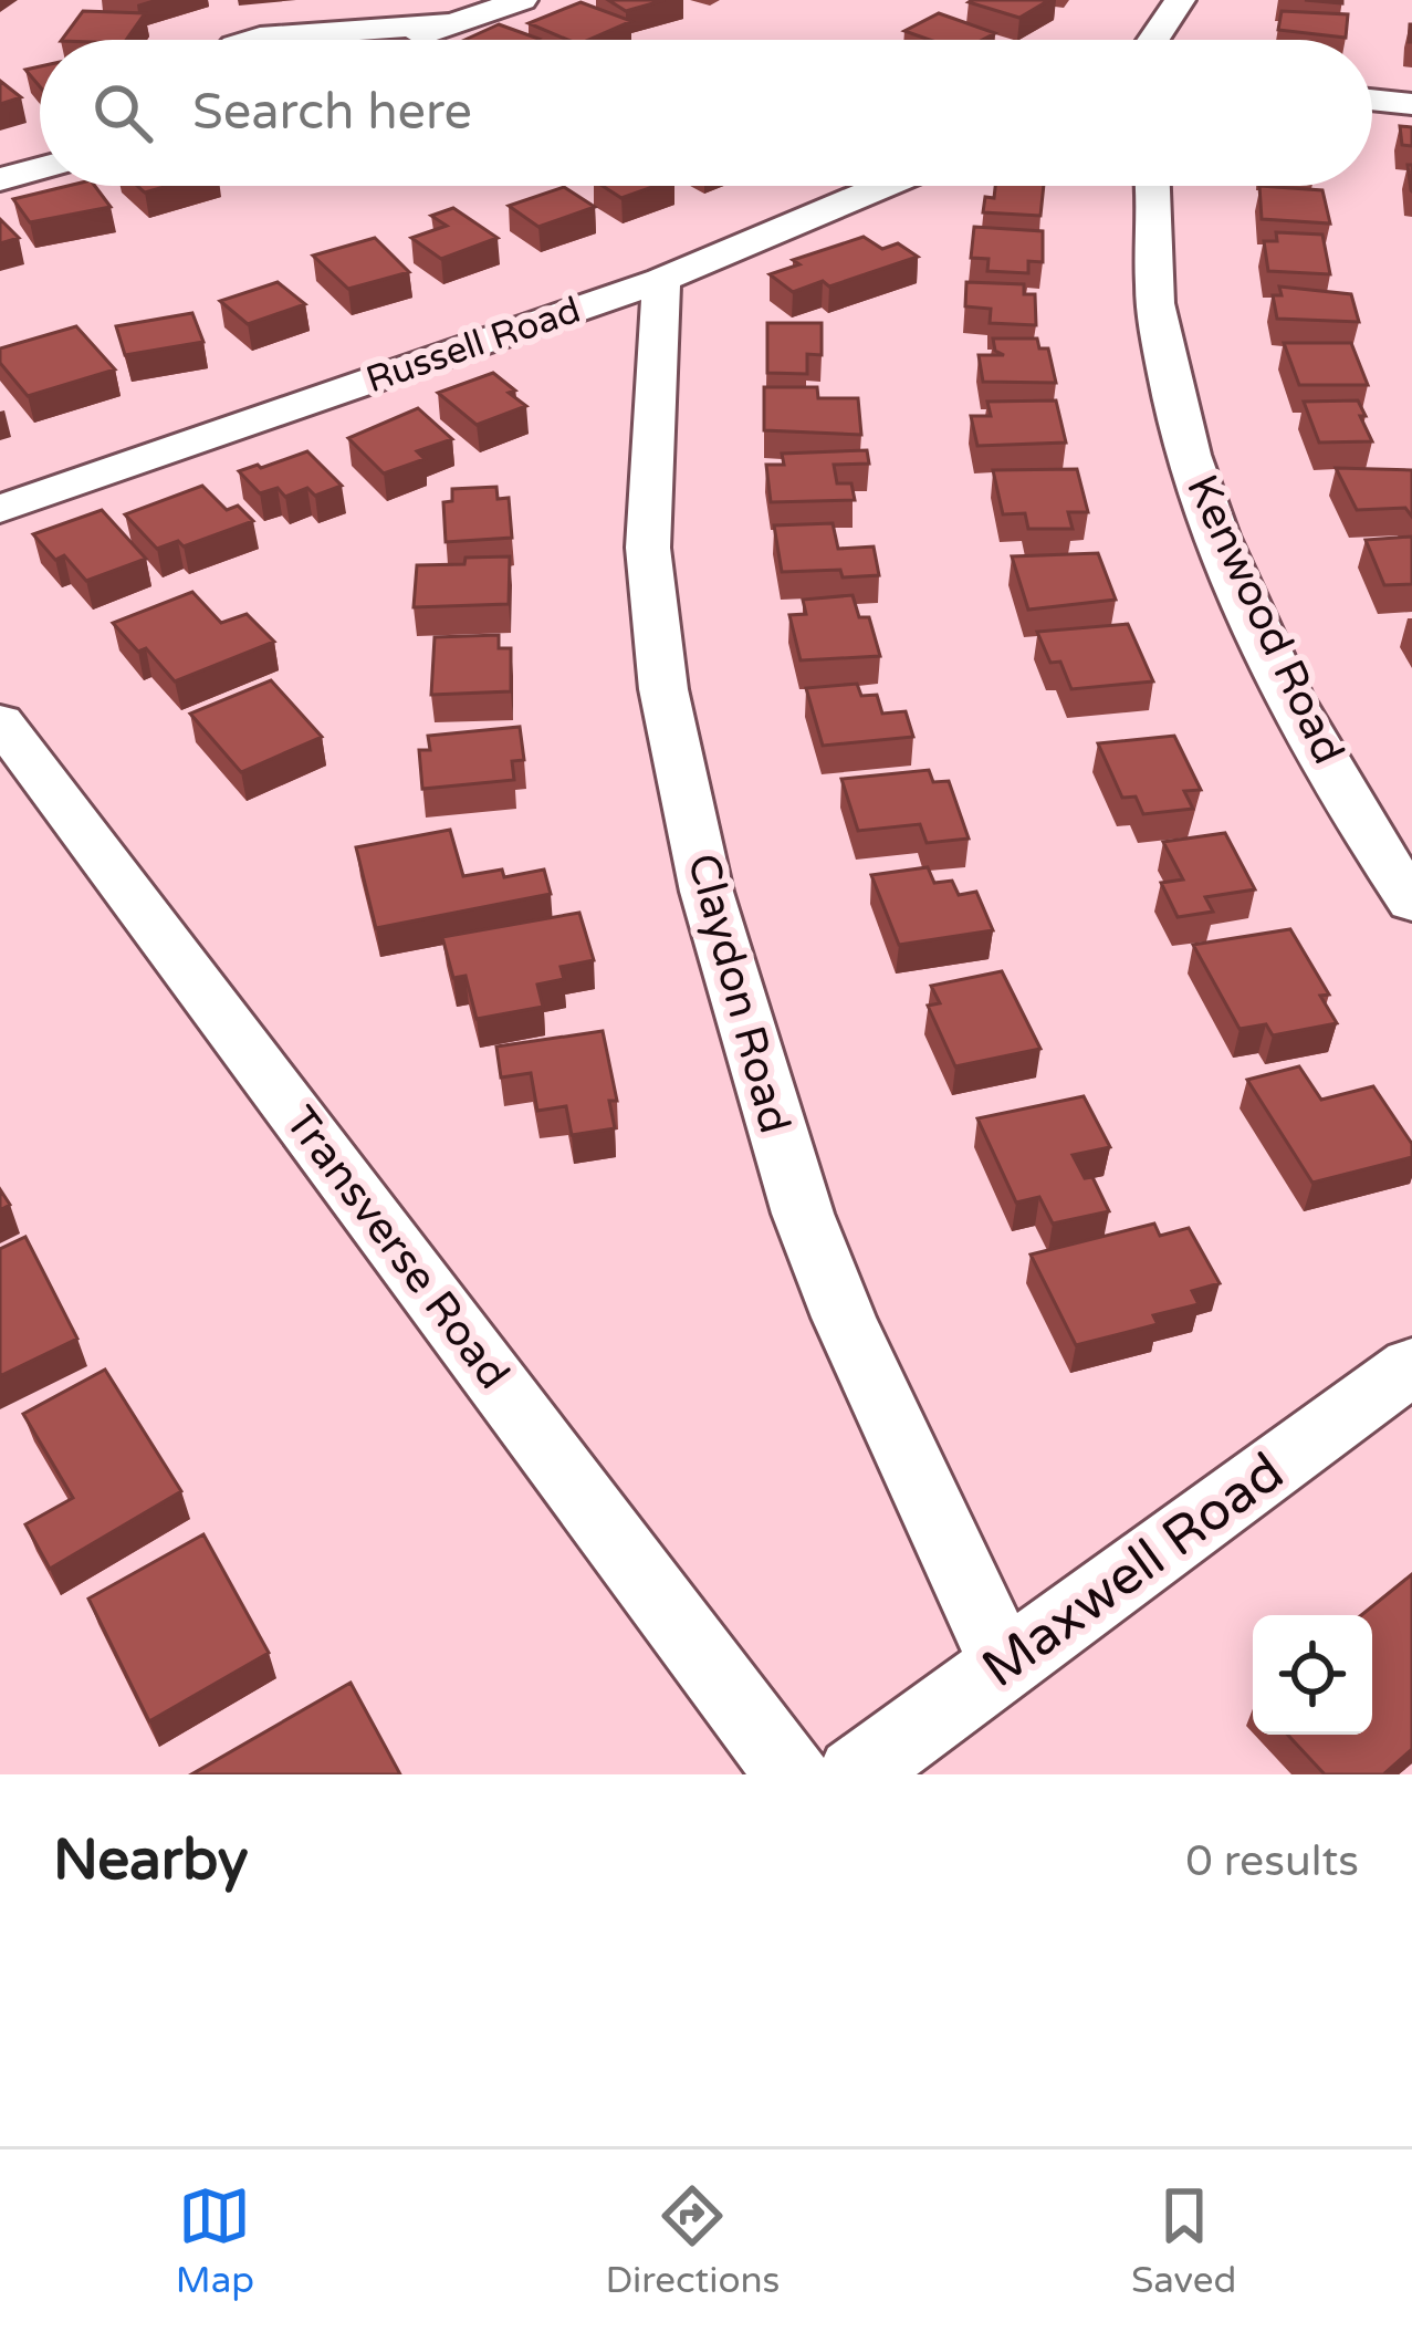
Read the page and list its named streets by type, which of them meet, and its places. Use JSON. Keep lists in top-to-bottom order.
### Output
{
  "streets": {
    "street": [
      "Russell Road",
      "Kenwood Road",
      "Claydon Road",
      "Transverse Road",
      "Maxwell Road"
    ]
  },
  "crossings": [
    ["Russell Road", "Claydon Road"],
    ["Claydon Road", "Maxwell Road"]
  ],
  "page": {
    "search": "Search here",
    "heading": ["Nearby", "0 results"],
    "nav": ["Map", "Directions", "Saved"]
  }
}
